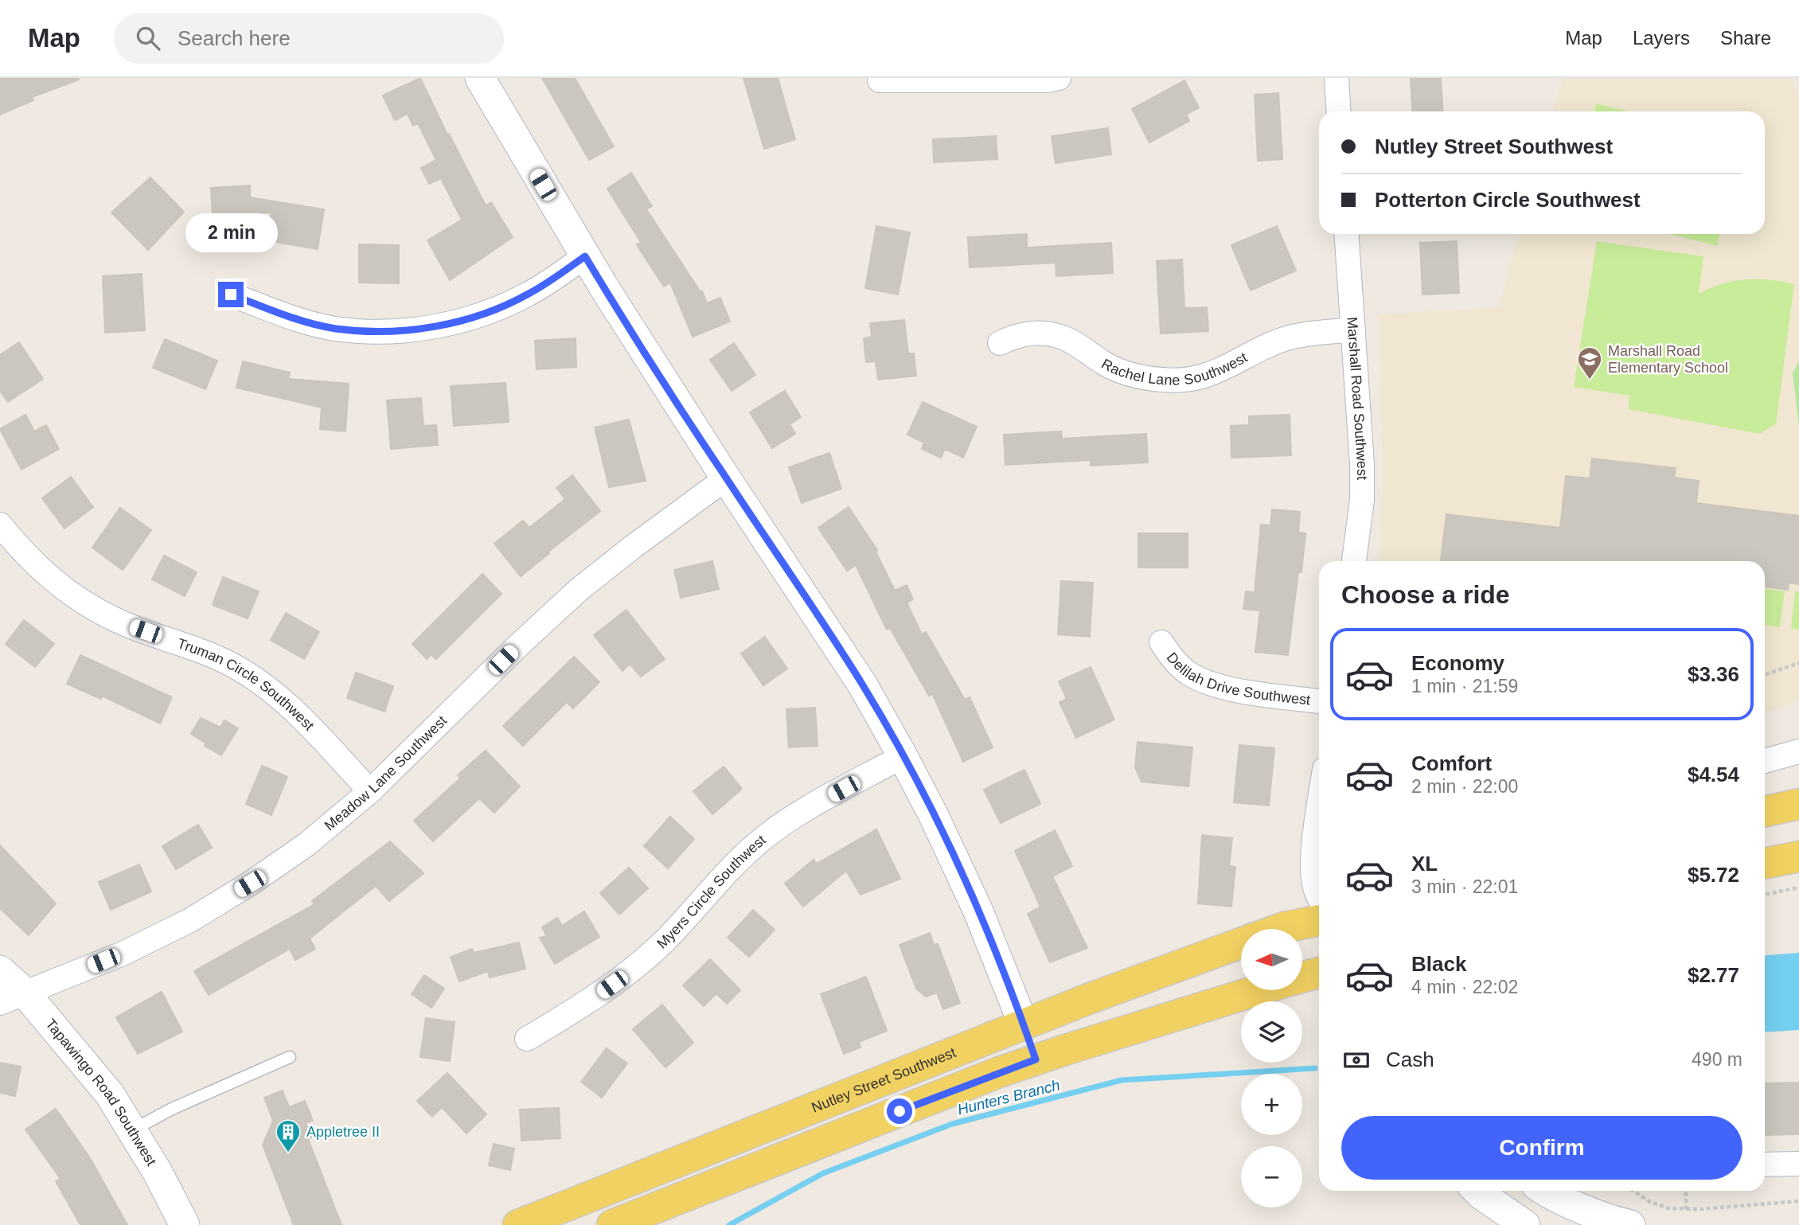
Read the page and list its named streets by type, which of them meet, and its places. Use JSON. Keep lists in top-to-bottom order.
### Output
{
  "streets": {
    "main road": ["Nutley Street Southwest"],
    "street": [
      "Rachel Lane Southwest",
      "Marshall Road Southwest",
      "Delilah Drive Southwest",
      "Truman Circle Southwest",
      "Meadow Lane Southwest",
      "Myers Circle Southwest",
      "Tapawingo Road Southwest"
    ]
  },
  "crossings": [
    ["Rachel Lane Southwest", "Marshall Road Southwest"],
    ["Truman Circle Southwest", "Meadow Lane Southwest"],
    ["Meadow Lane Southwest", "Tapawingo Road Southwest"]
  ],
  "water": ["Hunters Branch"],
  "places": {
    "school or university": ["Marshall Road Elementary School"],
    "building": ["Appletree II"]
  },
  "north": "left",
  "page": {
    "header": "Map",
    "search": "Search here",
    "nav": ["Map", "Layers", "Share"],
    "banner": ["Nutley Street Southwest", "Potterton Circle Southwest"],
    "bubble": "2 min",
    "heading": "Choose a ride",
    "list": [
      {
        "name": "Economy",
        "note": "1 min · 21:59",
        "value": "$3.36"
      },
      {
        "name": "Comfort",
        "note": "2 min · 22:00",
        "value": "$4.54"
      },
      {
        "name": "XL",
        "note": "3 min · 22:01",
        "value": "$5.72"
      },
      {
        "name": "Black",
        "note": "4 min · 22:02",
        "value": "$2.77"
      }
    ],
    "map_buttons": ["+", "−"],
    "pay": ["Cash", "490 m"],
    "buttons": "Confirm"
  }
}
